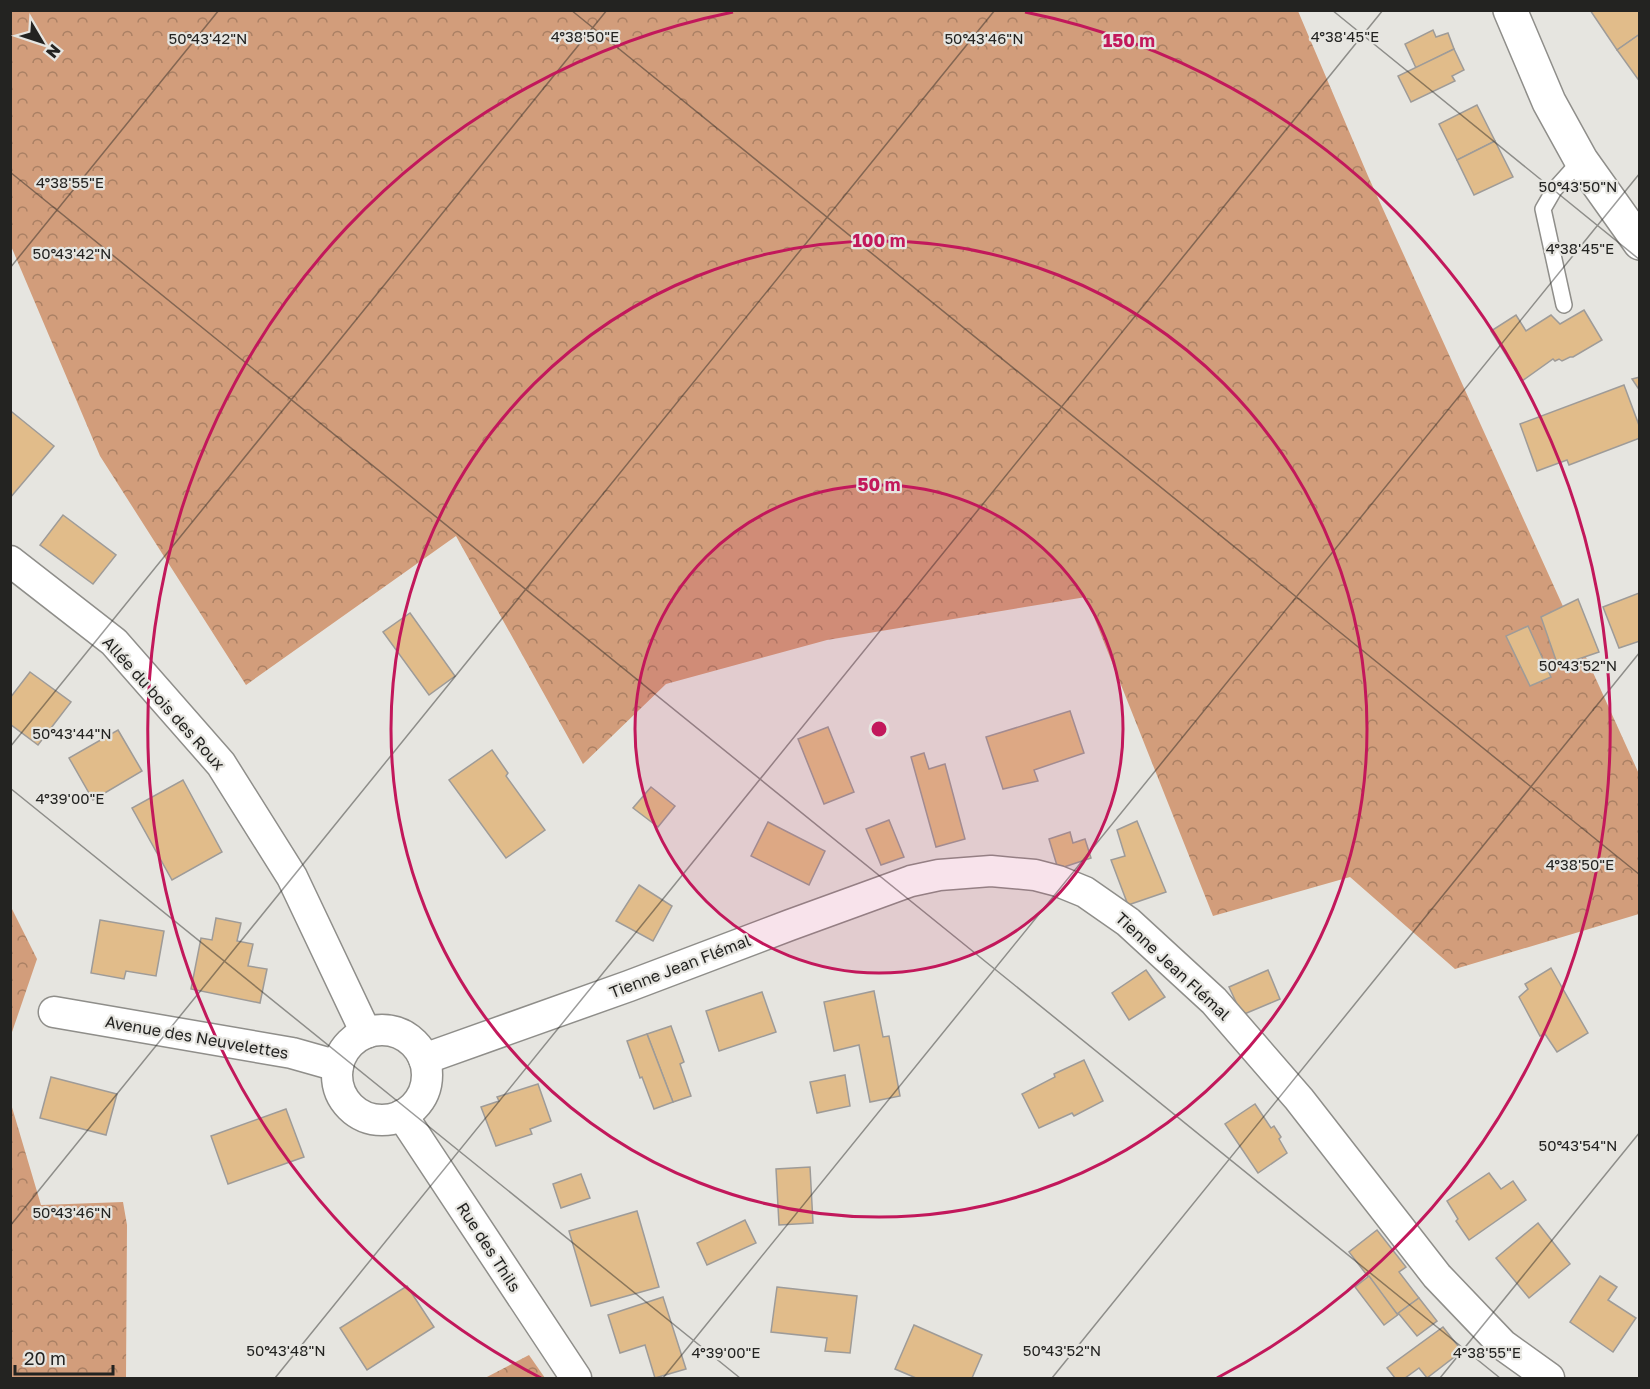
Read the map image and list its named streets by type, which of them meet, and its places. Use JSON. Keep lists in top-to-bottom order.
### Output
{
  "streets": {
    "street": [
      "Allée du bois des Roux",
      "Tienne Jean Flémal",
      "Avenue des Neuvelettes",
      "Rue des Thils"
    ]
  },
  "crossings": [
    ["Allée du bois des Roux", "Tienne Jean Flémal"],
    ["Allée du bois des Roux", "Avenue des Neuvelettes"],
    ["Allée du bois des Roux", "Rue des Thils"],
    ["Tienne Jean Flémal", "Avenue des Neuvelettes"],
    ["Tienne Jean Flémal", "Rue des Thils"],
    ["Avenue des Neuvelettes", "Rue des Thils"]
  ],
  "scale_bar": "20 m",
  "north": "bottom right",
  "coordinates": [
    "4°38'50\"E",
    "4°38'45\"E",
    "50°43'46\"N",
    "50°43'42\"N",
    "4°38'55\"E",
    "50°43'50\"N",
    "50°43'52\"N",
    "50°43'44\"N",
    "4°39'00\"E",
    "50°43'54\"N",
    "50°43'48\"N"
  ],
  "rings": ["150 m", "100 m", "50 m"]
}
